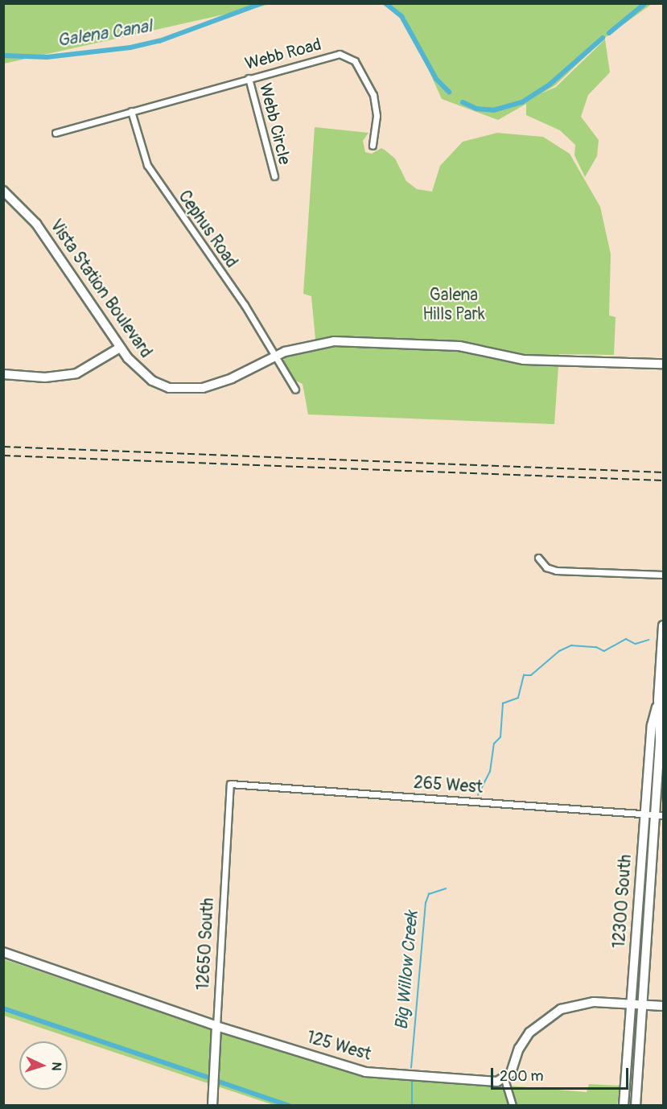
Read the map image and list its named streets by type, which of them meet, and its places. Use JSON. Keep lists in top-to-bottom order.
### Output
{
  "streets": {
    "main road": [
      "Vista Station Boulevard",
      "12300 South",
      "12650 South",
      "125 West"
    ],
    "street": [
      "Webb Road",
      "Webb Circle",
      "Cephus Road",
      "265 West"
    ]
  },
  "crossings": [
    ["Webb Road", "Webb Circle"],
    ["Webb Road", "Cephus Road"],
    ["Cephus Road", "Vista Station Boulevard"],
    ["265 West", "12300 South"],
    ["265 West", "12650 South"],
    ["12650 South", "125 West"]
  ],
  "water": ["Galena Canal", "Big Willow Creek"],
  "parks": ["Galena Hills Park"],
  "scale_bar": "200 m",
  "north": "right"
}
